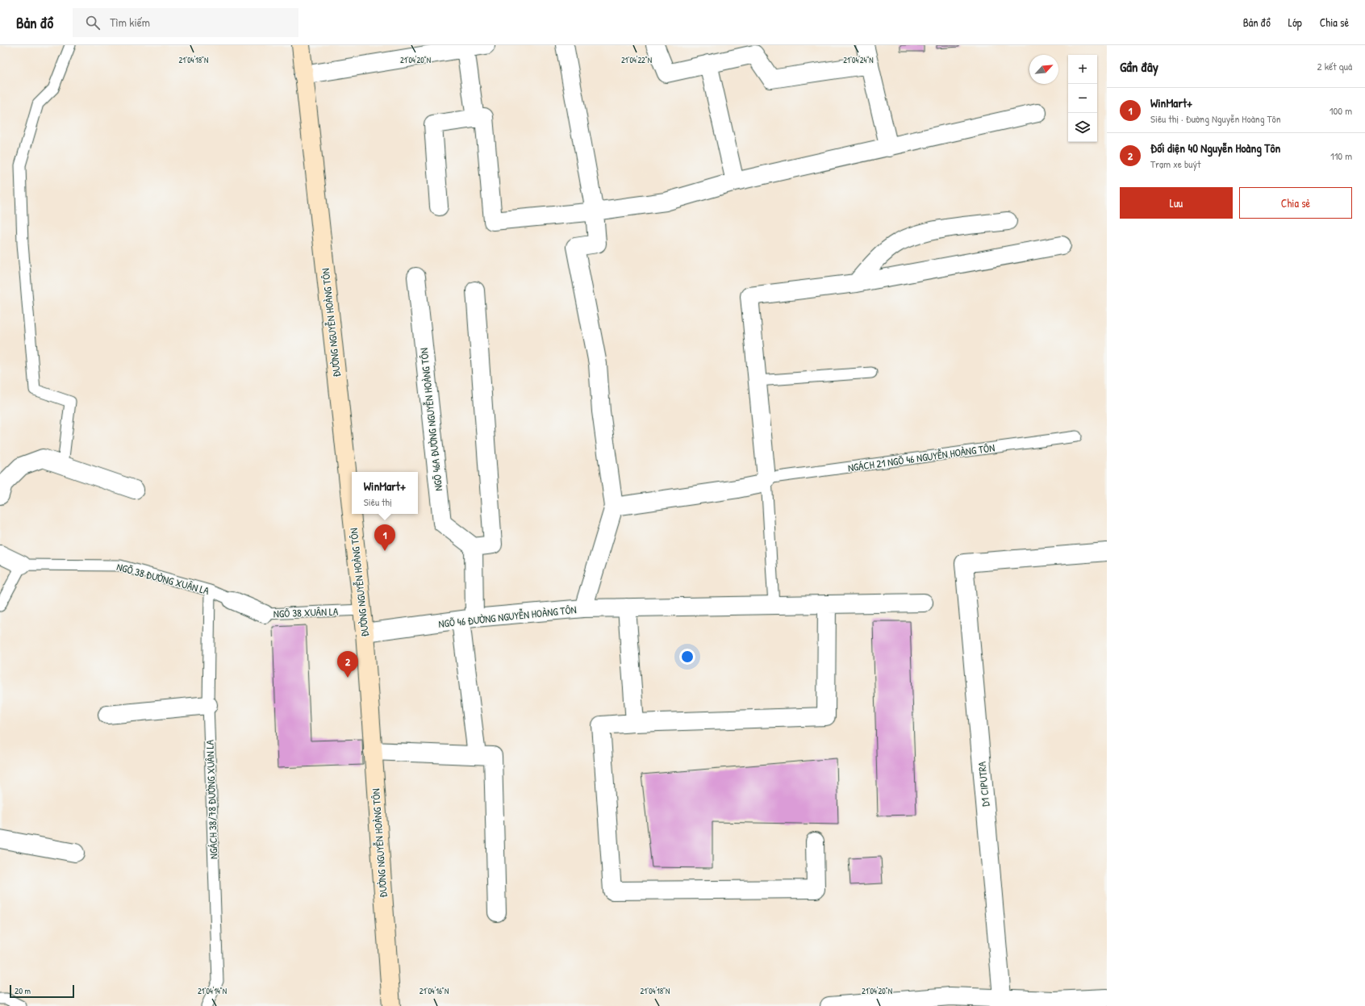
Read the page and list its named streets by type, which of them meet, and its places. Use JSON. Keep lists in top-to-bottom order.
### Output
{
  "streets": {
    "main road": ["ĐƯỜNG NGUYỄN HOÀNG TÔN"],
    "street": [
      "NGÕ 46A ĐƯỜNG NGUYỄN HOÀNG TÔN",
      "NGÕ 38 XUÂN LA",
      "NGÕ 46 ĐƯỜNG NGUYỄN HOÀNG TÔN",
      "D1 CIPUTRA"
    ],
    "lane": ["NGÁCH 21 NGÕ 46 NGUYỄN HOÀNG TÔN", "NGÕ 38 ĐƯỜNG XUÂN LA", "NGÁCH 38/78 ĐƯỜNG XUÂN LA"]
  },
  "crossings": [
    ["ĐƯỜNG NGUYỄN HOÀNG TÔN", "NGÕ 38 XUÂN LA"],
    ["ĐƯỜNG NGUYỄN HOÀNG TÔN", "NGÕ 46 ĐƯỜNG NGUYỄN HOÀNG TÔN"],
    ["NGÕ 38 ĐƯỜNG XUÂN LA", "NGÕ 38 XUÂN LA"],
    ["NGÕ 38 ĐƯỜNG XUÂN LA", "NGÁCH 38/78 ĐƯỜNG XUÂN LA"]
  ],
  "scale_bar": "20 m",
  "north": "top right",
  "page": {
    "header": "Bản đồ",
    "search": "Tìm kiếm",
    "nav": ["Bản đồ", "Lớp", "Chia sẻ"],
    "heading": ["Gần đây", "2 kết quả"],
    "map_buttons": ["+", "−"],
    "list": [
      {
        "mark": "1",
        "name": "WinMart+",
        "note": "Siêu thị · Đường Nguyễn Hoàng Tôn",
        "value": "100 m"
      },
      {
        "mark": "2",
        "name": "Đối diện 40 Nguyễn Hoàng Tôn",
        "note": "Trạm xe buýt",
        "value": "110 m"
      }
    ],
    "buttons": ["Lưu", "Chia sẻ"],
    "popup": ["WinMart+", "Siêu thị"],
    "pins": ["1", "2"],
    "scale": "20 m"
  },
  "coordinates": [
    "21°04'18\"N",
    "21°04'20\"N",
    "21°04'22\"N",
    "21°04'24\"N",
    "21°04'14\"N",
    "21°04'16\"N"
  ]
}
